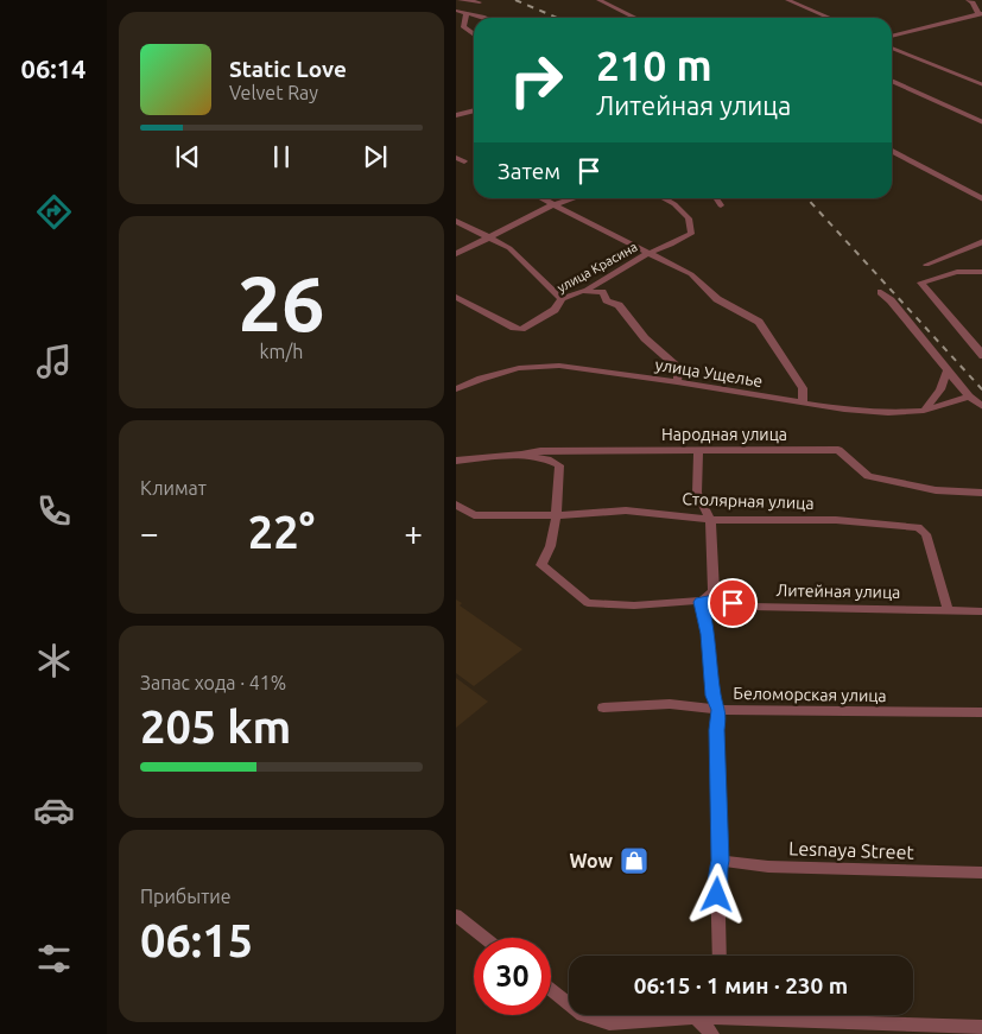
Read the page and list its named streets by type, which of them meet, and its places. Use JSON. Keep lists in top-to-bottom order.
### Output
{
  "streets": {
    "street": [
      "улица Красина",
      "улица Ущелье",
      "Народная улица",
      "Столярная улица",
      "Литейная улица",
      "Беломорская улица",
      "Lesnaya Street"
    ]
  },
  "crossings": [
    ["Столярная улица", "Литейная улица"]
  ],
  "places": {
    "shop": ["Wow"]
  },
  "page": {
    "tabs": "06:14",
    "turn": ["210 m", "Литейная улица"],
    "song": ["Static Love", "Velvet Ray"],
    "then": "Затем",
    "tile": [
      ["26", "km/h"],
      "Климат",
      ["Запас хода · 41%", "205 km"],
      ["Прибытие", "06:15"]
    ],
    "heat": ["−", "22°", "+"],
    "limit": "30",
    "trip": "06:15 · 1 мин · 230 m"
  }
}
